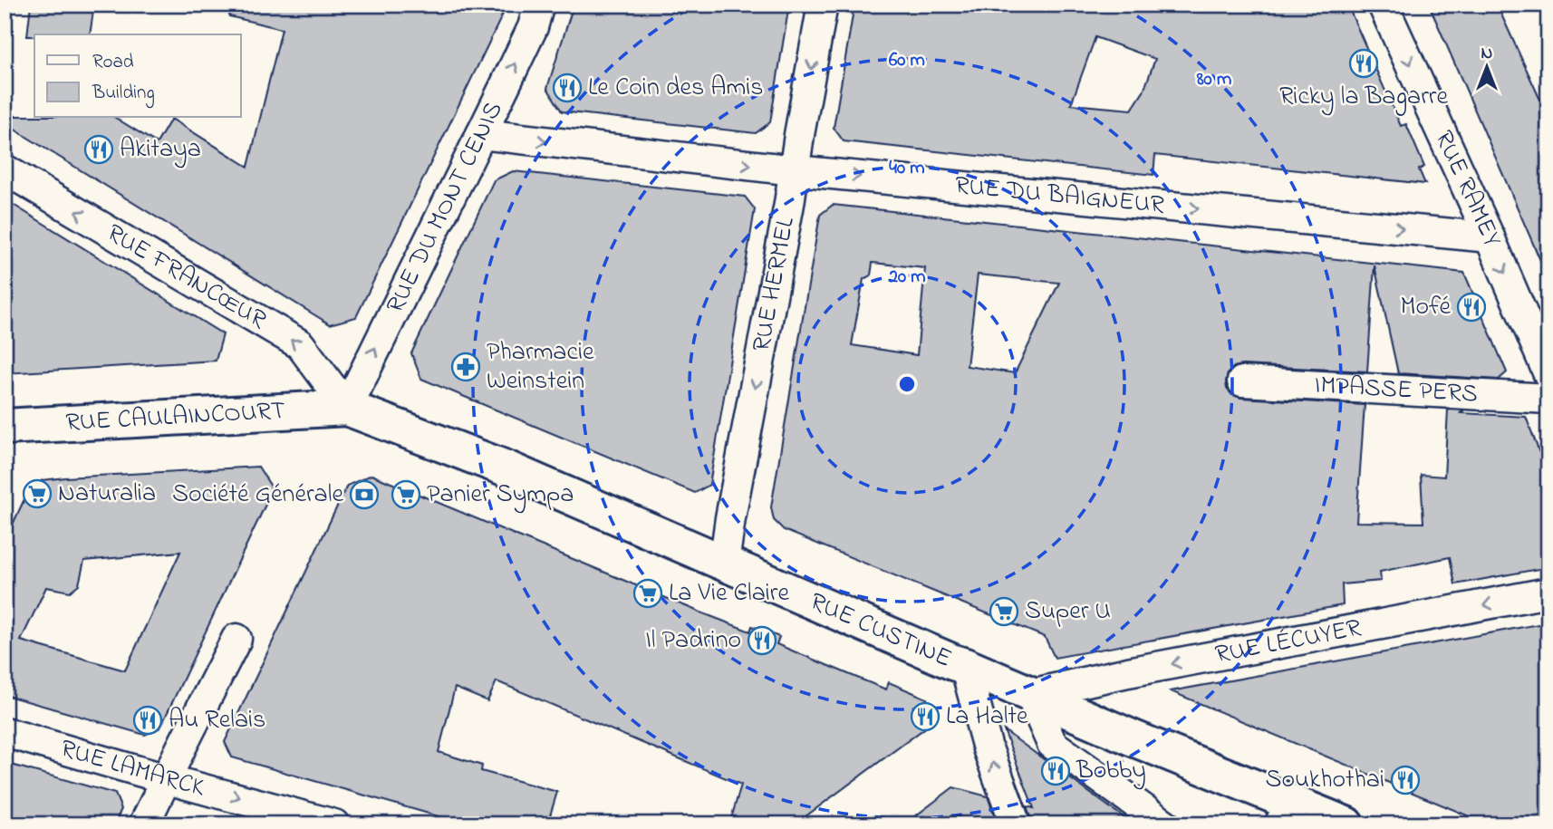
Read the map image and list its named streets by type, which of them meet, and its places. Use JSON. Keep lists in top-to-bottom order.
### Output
{
  "streets": {
    "street": [
      "RUE RAMEY",
      "RUE DU BAIGNEUR",
      "RUE DU MONT CENIS",
      "RUE FRANCŒUR",
      "RUE HERMEL",
      "IMPASSE PERS",
      "RUE CAULAINCOURT",
      "RUE CUSTINE",
      "RUE LÉCUYER",
      "RUE LAMARCK"
    ]
  },
  "crossings": [
    ["RUE RAMEY", "RUE DU BAIGNEUR"],
    ["RUE DU BAIGNEUR", "RUE DU MONT CENIS"],
    ["RUE DU BAIGNEUR", "RUE HERMEL"],
    ["RUE DU MONT CENIS", "RUE FRANCŒUR"],
    ["RUE DU MONT CENIS", "RUE CAULAINCOURT"],
    ["RUE DU MONT CENIS", "RUE CUSTINE"],
    ["RUE FRANCŒUR", "RUE CAULAINCOURT"],
    ["RUE FRANCŒUR", "RUE CUSTINE"],
    ["RUE HERMEL", "RUE CUSTINE"],
    ["RUE CAULAINCOURT", "RUE CUSTINE"],
    ["RUE CUSTINE", "RUE LÉCUYER"]
  ],
  "one_way": [
    "RUE RAMEY",
    "RUE DU BAIGNEUR",
    "RUE DU MONT CENIS",
    "RUE FRANCŒUR",
    "RUE HERMEL",
    "RUE LÉCUYER",
    "RUE LAMARCK"
  ],
  "places": {
    "restaurant": [
      "Ricky la Bagarre",
      "Le Coin des Amis",
      "Akitaya",
      "Mofé",
      "Il Padrino",
      "La Halte",
      "Au Relais",
      "Bobby",
      "Soukhothai"
    ],
    "pharmacy": ["Pharmacie Weinstein"],
    "supermarket": [
      "Naturalia",
      "Panier Sympa",
      "La Vie Claire",
      "Super U"
    ],
    "bank": ["Société Générale"]
  },
  "legend": ["Road", "Building"],
  "north": "top",
  "rings": [
    "60 m",
    "80 m",
    "40 m",
    "20 m"
  ]
}
